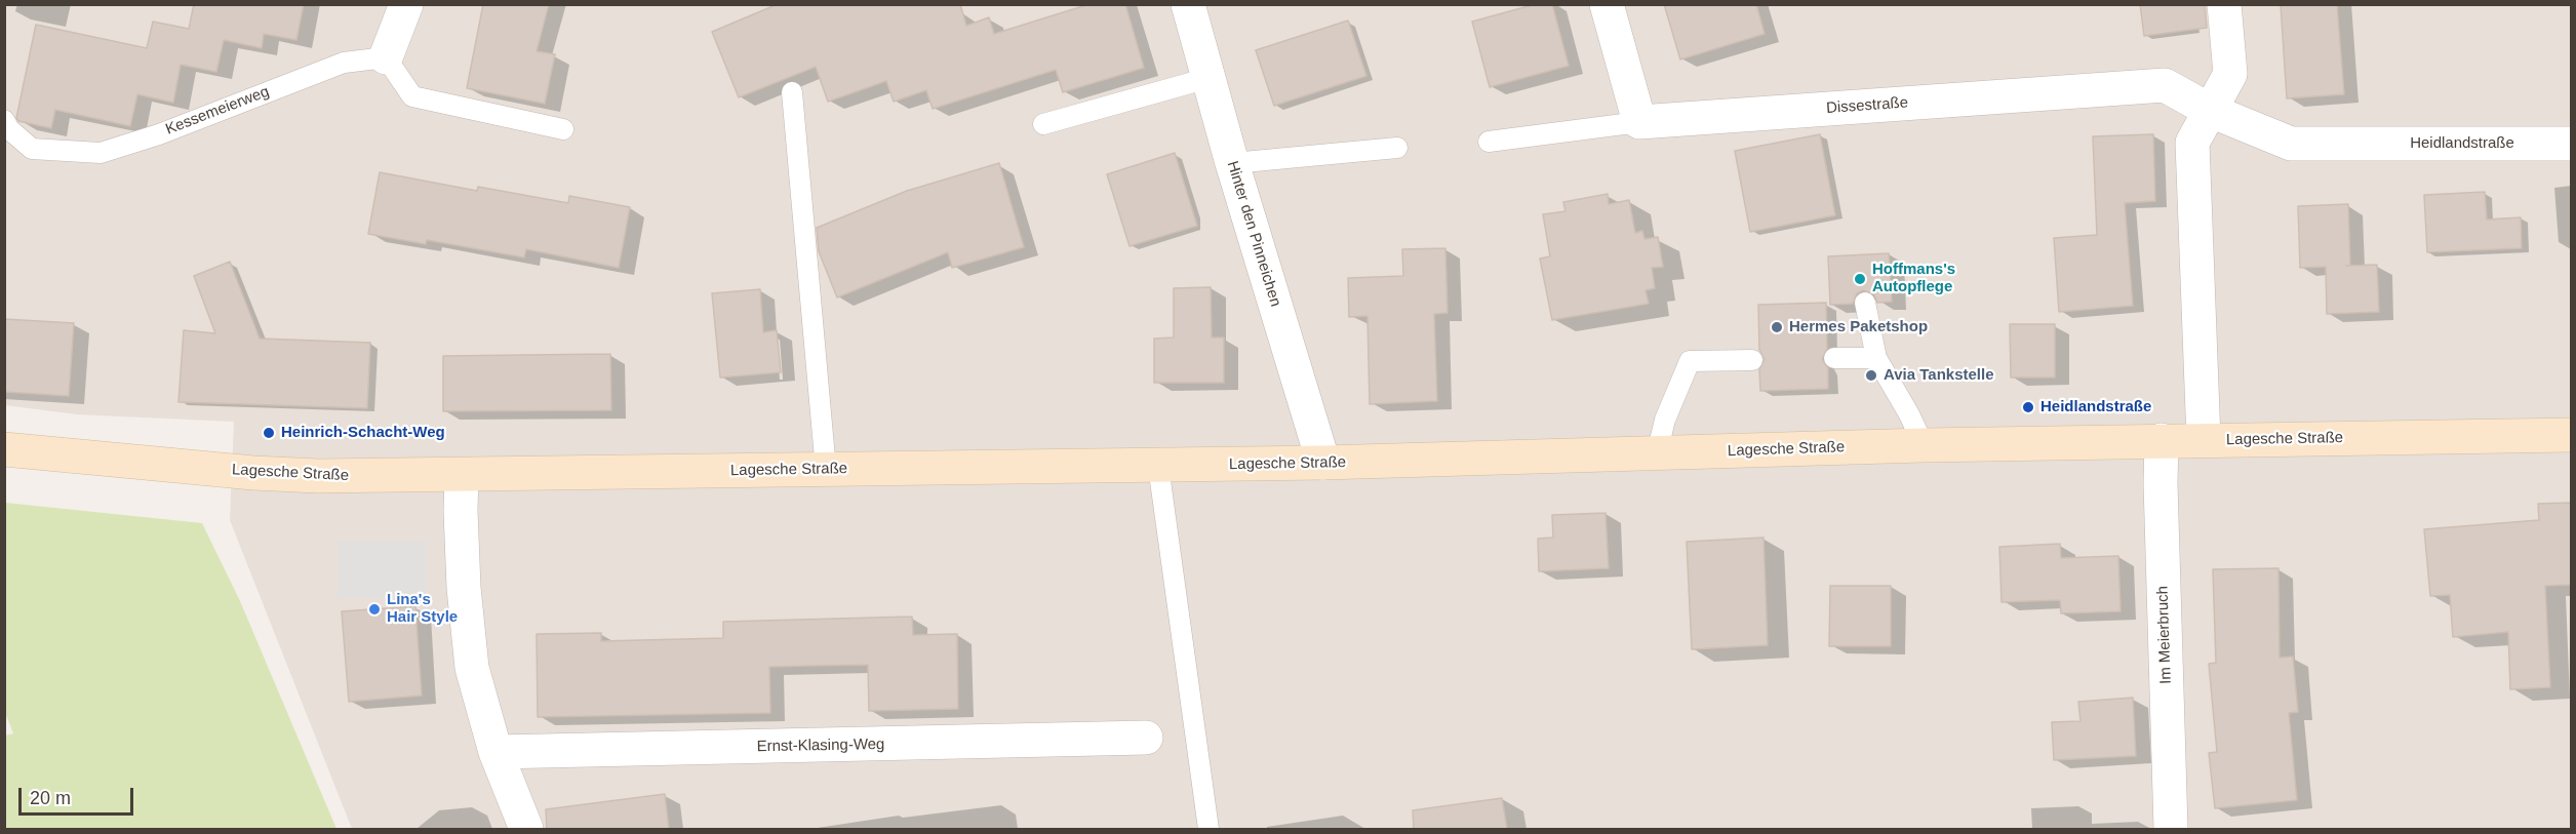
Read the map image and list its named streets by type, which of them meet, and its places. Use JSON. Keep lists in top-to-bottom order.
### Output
{
  "streets": {
    "street": [
      "Dissestraße",
      "Heidlandstraße",
      "Hinter den Pinneichen",
      "Lagesche Straße",
      "Im Meierbruch",
      "Ernst-Klasing-Weg"
    ],
    "lane": ["Kessemeierweg"]
  },
  "crossings": [
    ["Dissestraße", "Heidlandstraße"],
    ["Hinter den Pinneichen", "Lagesche Straße"],
    ["Lagesche Straße", "Im Meierbruch"]
  ],
  "places": [
    "Hoffmans's Autopflege",
    "Hermes Paketshop",
    "Avia Tankstelle",
    "Heidlandstraße",
    "Heinrich-Schacht-Weg",
    "Lina's Hair Style"
  ],
  "scale_bar": "20 m"
}
